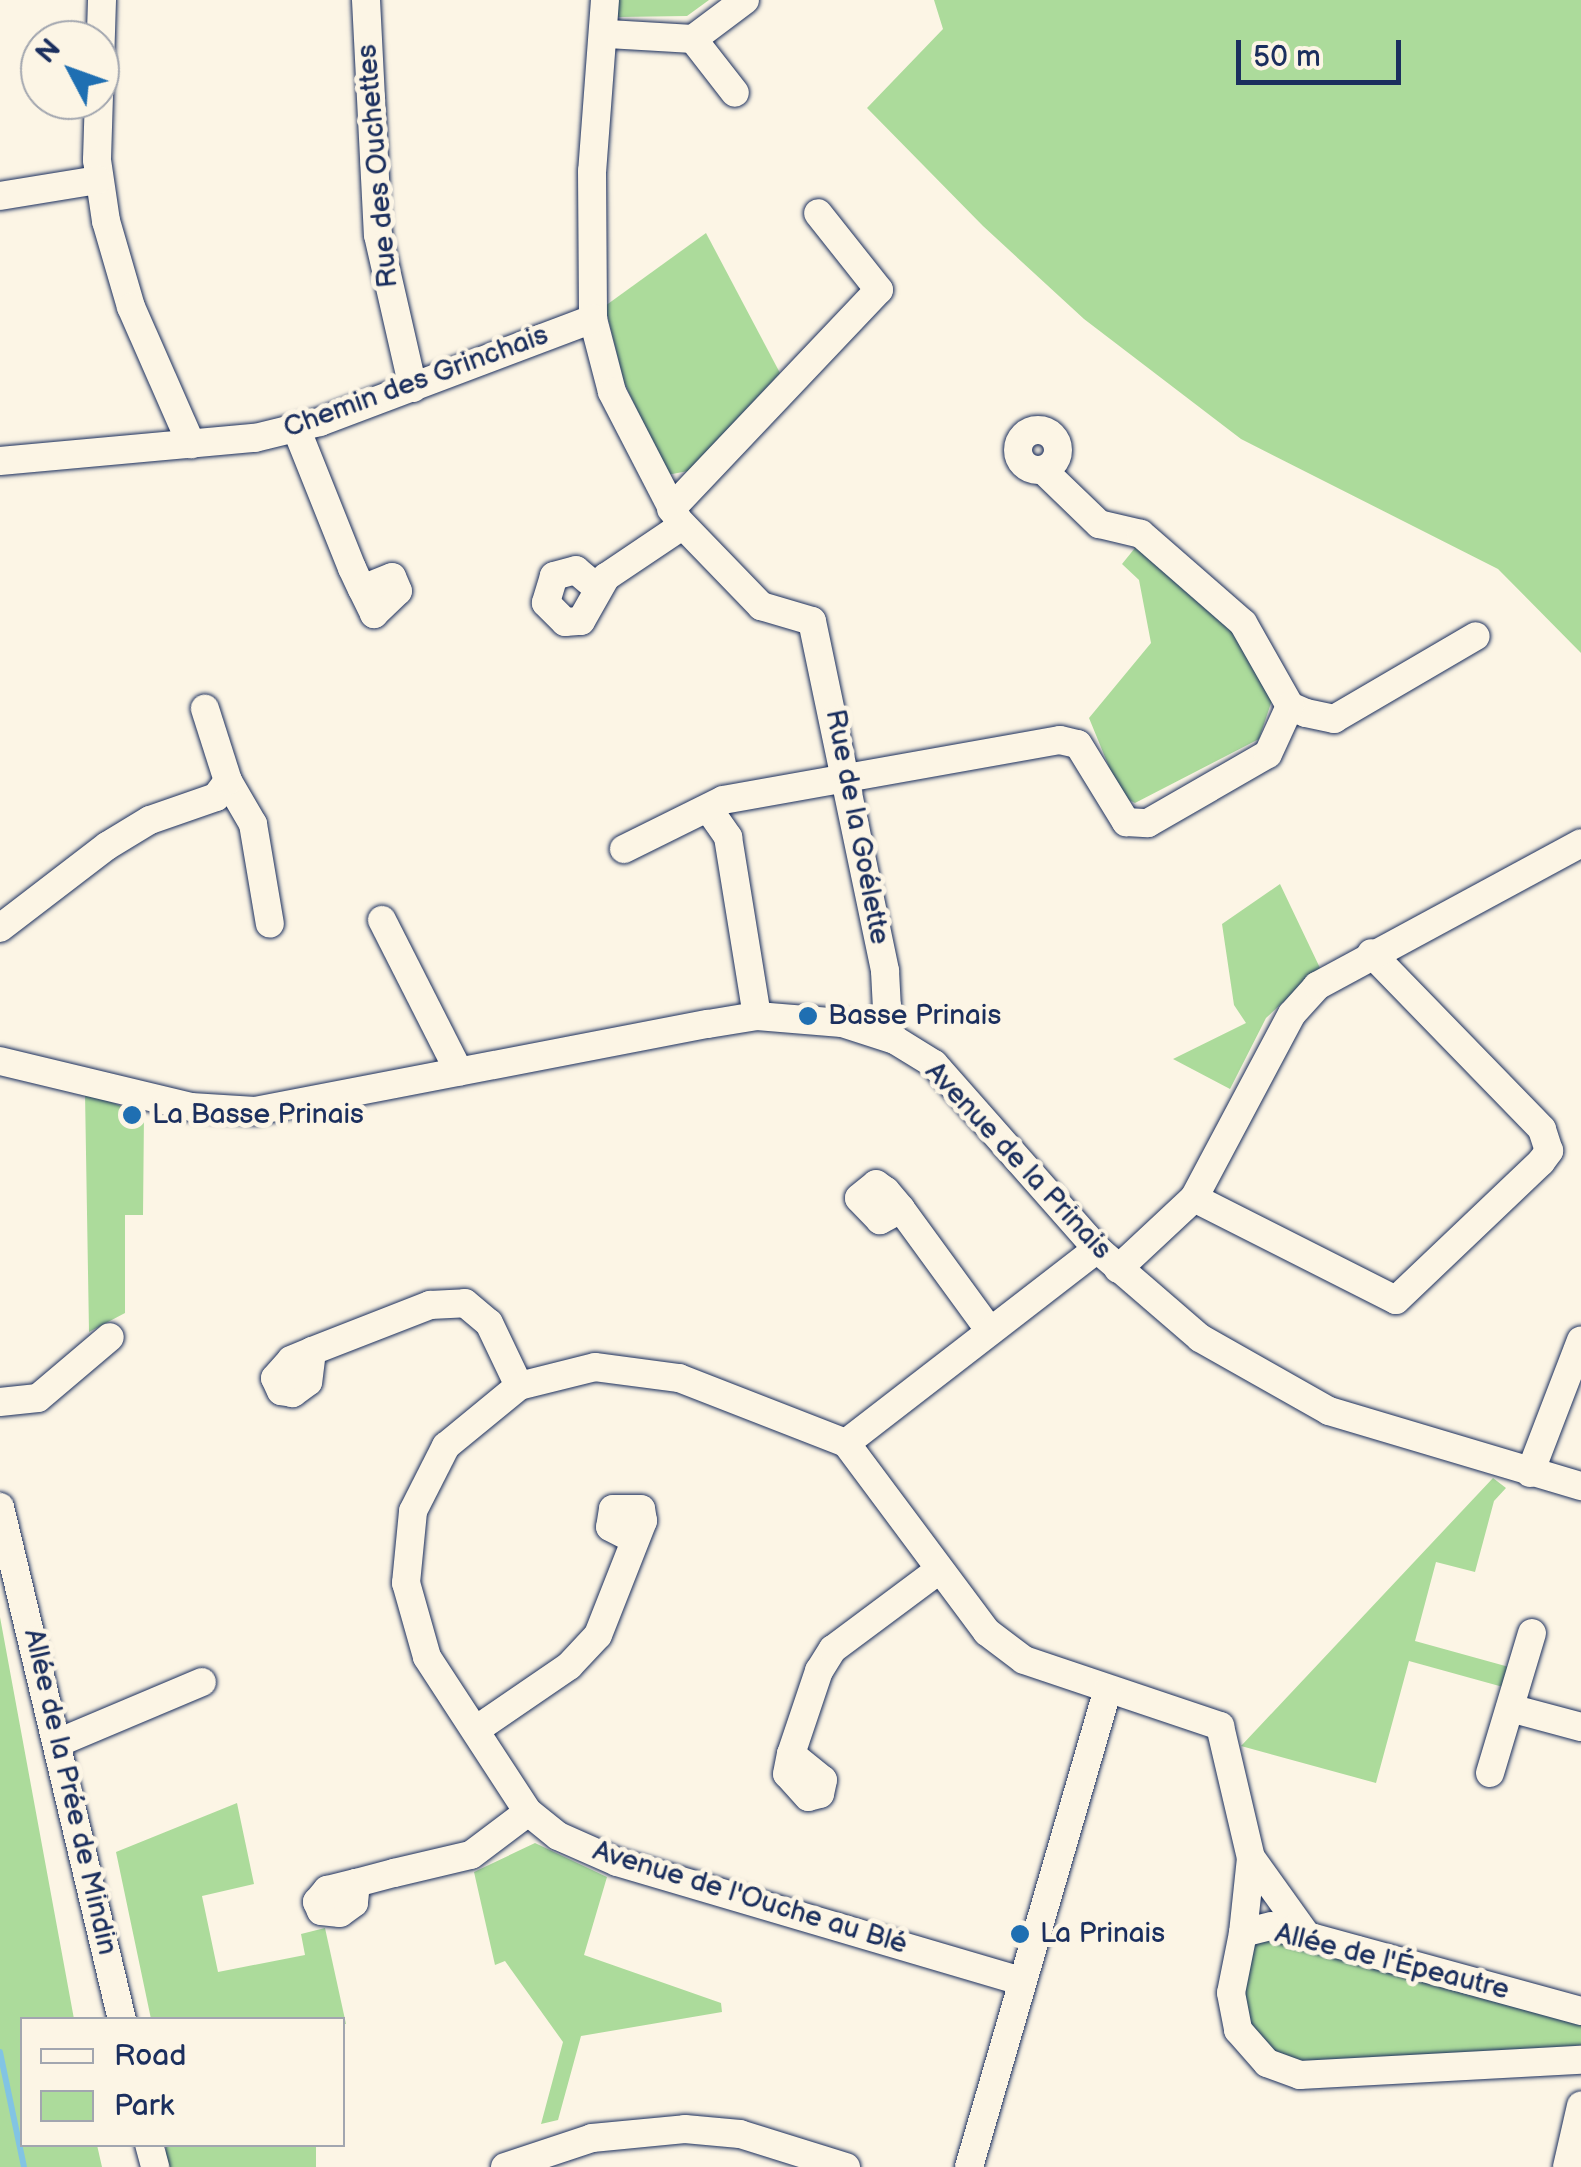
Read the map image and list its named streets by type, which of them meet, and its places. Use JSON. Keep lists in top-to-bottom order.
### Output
{
  "streets": {
    "street": [
      "Rue des Ouchettes",
      "Chemin des Grinchais",
      "Rue de la Goélette",
      "Avenue de la Prinais",
      "Allée de la Prée de Mindin",
      "Avenue de l'Ouche au Blé",
      "Allée de l'Épeautre"
    ]
  },
  "crossings": [
    ["Rue des Ouchettes", "Chemin des Grinchais"],
    ["Rue de la Goélette", "Avenue de la Prinais"]
  ],
  "places": ["Basse Prinais", "La Basse Prinais", "La Prinais"],
  "legend": ["Road", "Park"],
  "scale_bar": "50 m",
  "north": "top left"
}
